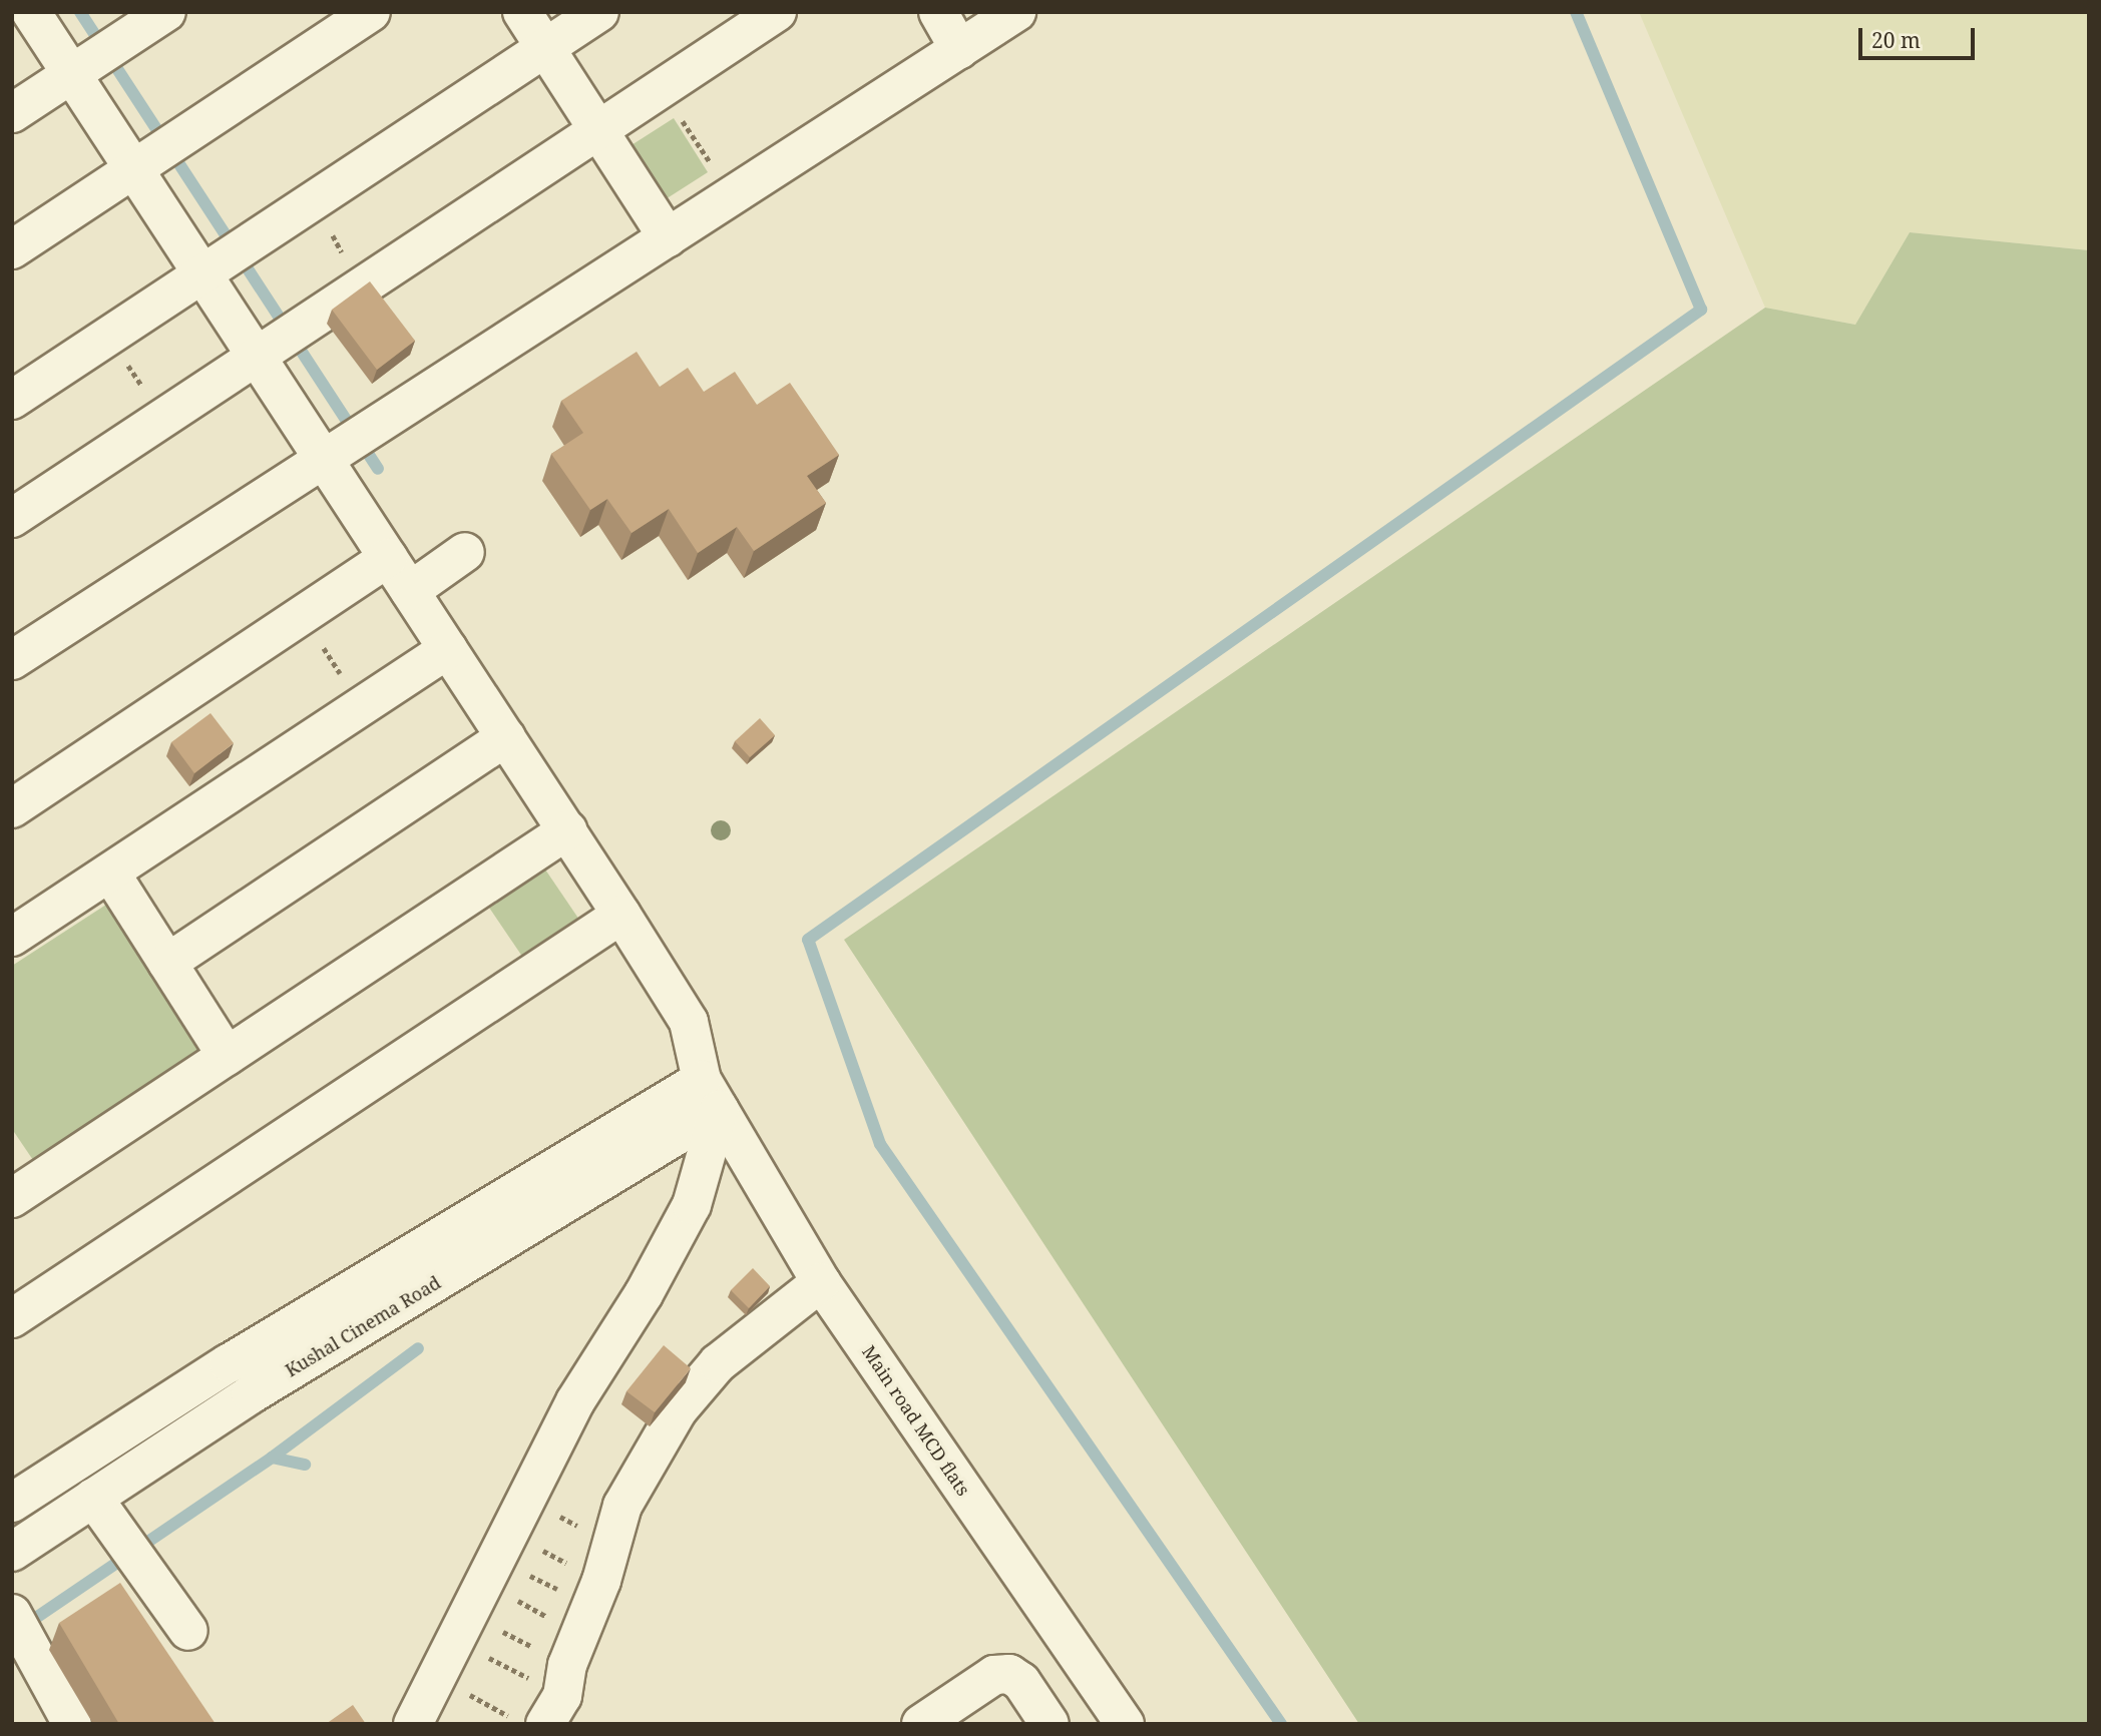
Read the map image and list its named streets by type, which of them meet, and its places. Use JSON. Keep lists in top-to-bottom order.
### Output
{
  "streets": {
    "street": ["Kushal Cinema Road", "Main road MCD flats"]
  },
  "crossings": [
    ["Kushal Cinema Road", "Main road MCD flats"]
  ],
  "scale_bar": "20 m"
}
